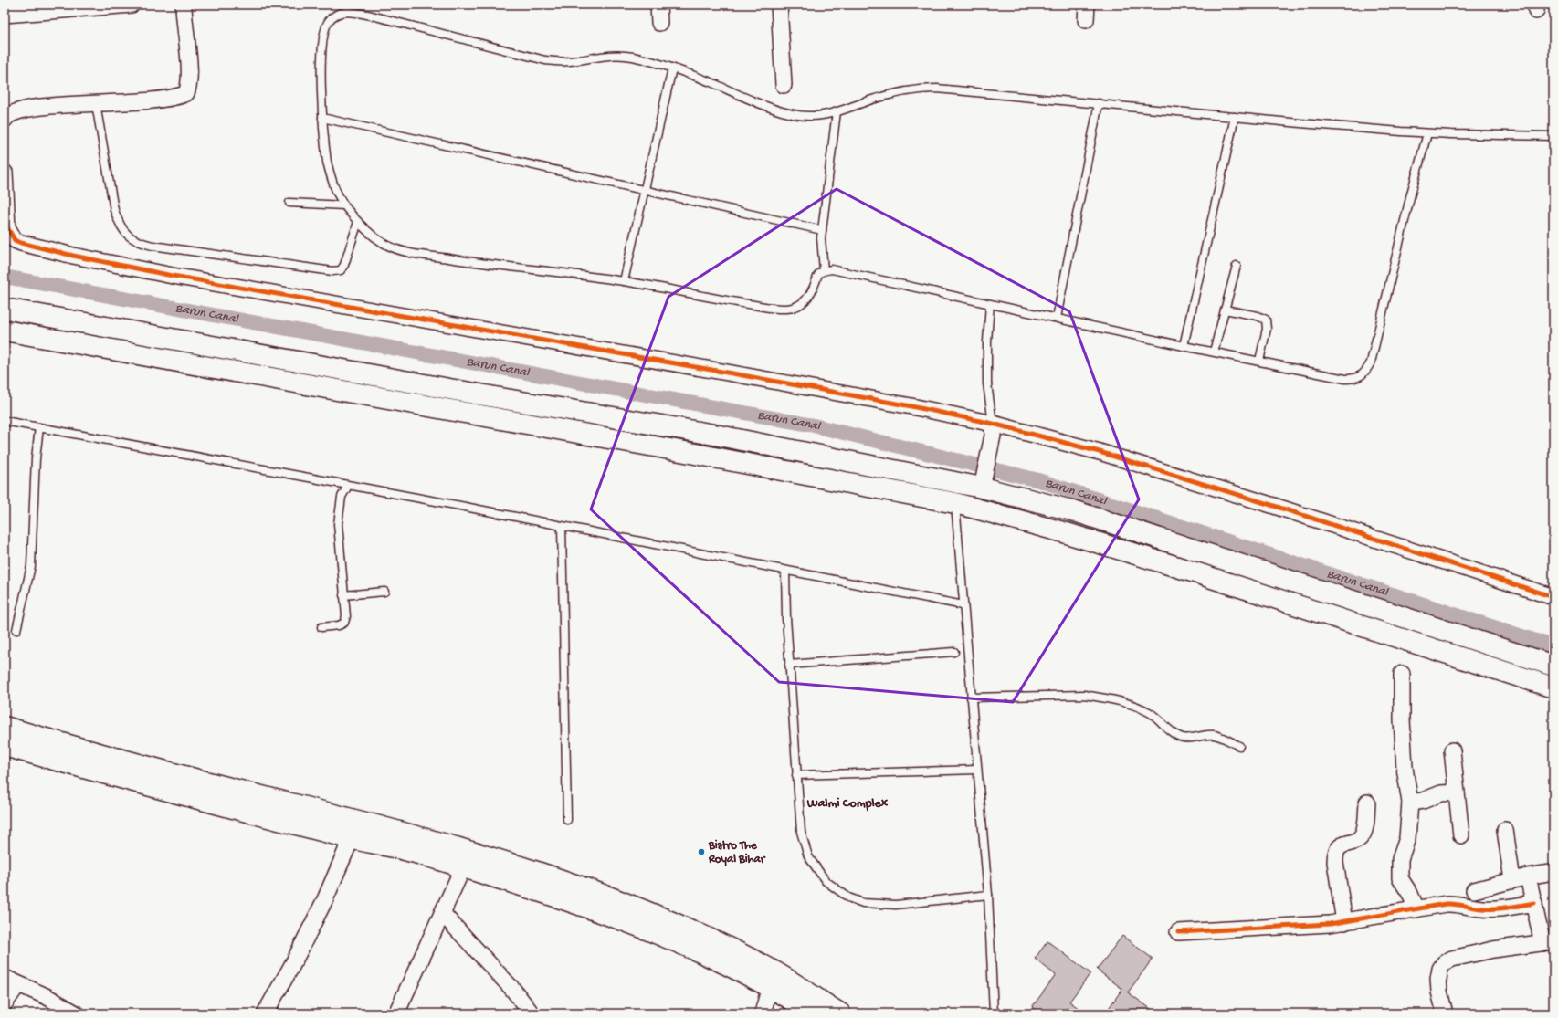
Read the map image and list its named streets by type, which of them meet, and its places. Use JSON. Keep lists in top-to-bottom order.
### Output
{
  "districts": ["Walmi Complex"],
  "water": ["Barun Canal"],
  "places": ["Bistro The Royal Bihar"]
}
